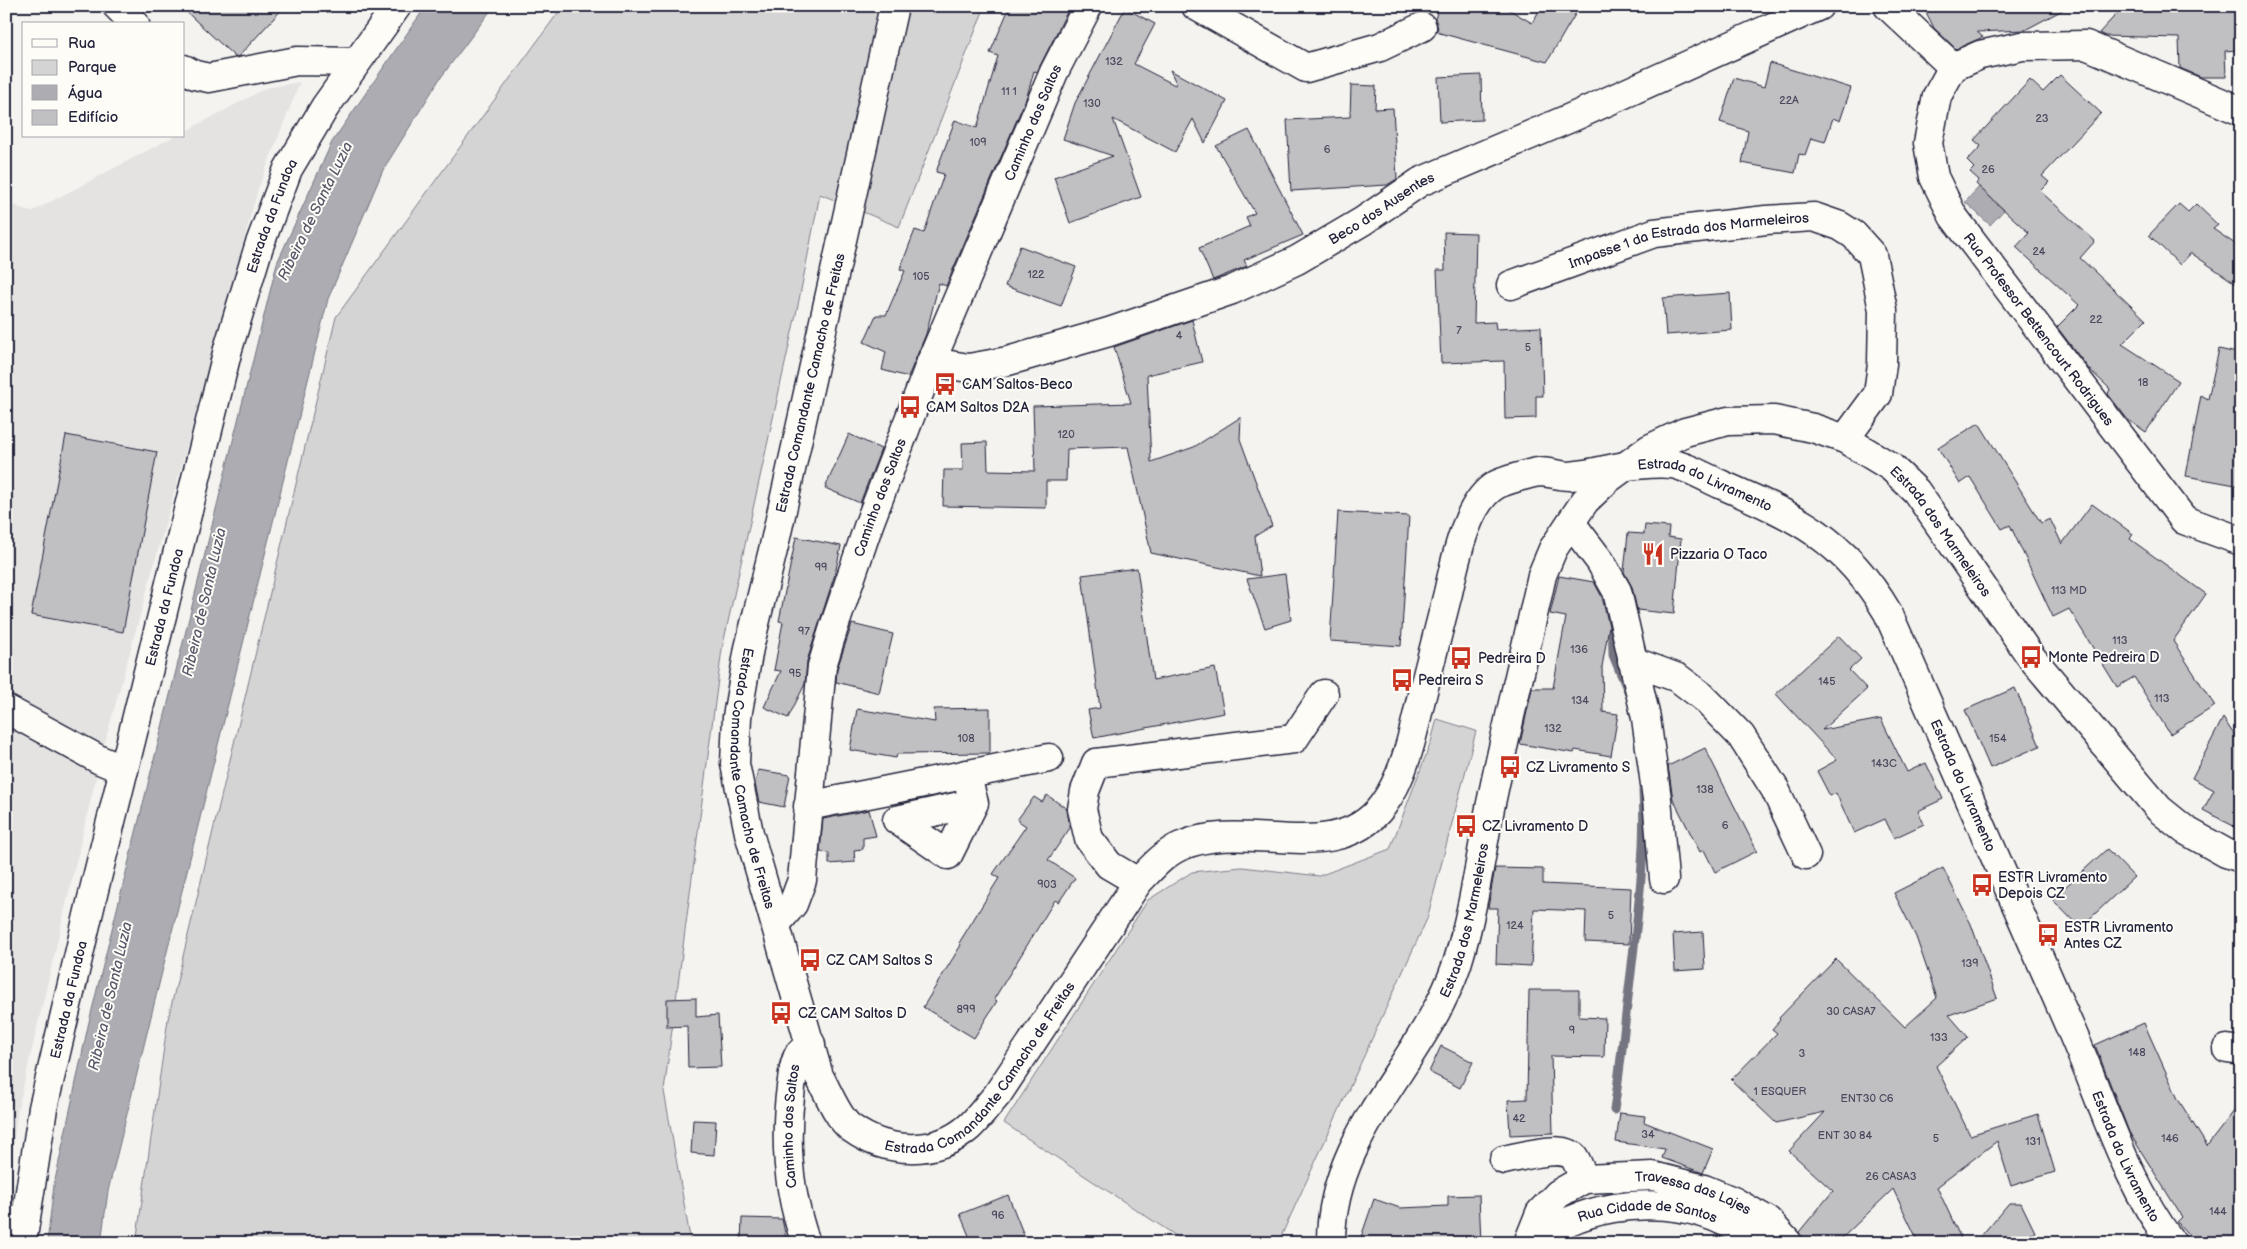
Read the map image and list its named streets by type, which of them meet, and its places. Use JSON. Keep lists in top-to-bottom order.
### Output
{
  "streets": {
    "street": [
      "Caminho dos Saltos",
      "Beco dos Ausentes",
      "Estrada da Fundoa",
      "Impasse 1 da Estrada dos Marmeleiros",
      "Rua Professor Bettencourt Rodrigues",
      "Estrada Comandante Camacho de Freitas",
      "Estrada do Livramento",
      "Estrada dos Marmeleiros",
      "Travessa das Lajes",
      "Rua Cidade de Santos"
    ]
  },
  "crossings": [
    ["Caminho dos Saltos", "Beco dos Ausentes"],
    ["Caminho dos Saltos", "Estrada Comandante Camacho de Freitas"],
    ["Impasse 1 da Estrada dos Marmeleiros", "Estrada dos Marmeleiros"],
    ["Estrada Comandante Camacho de Freitas", "Estrada do Livramento"],
    ["Estrada Comandante Camacho de Freitas", "Estrada dos Marmeleiros"],
    ["Estrada do Livramento", "Estrada dos Marmeleiros"]
  ],
  "water": ["Ribeira de Santa Luzia"],
  "places": {
    "bus stop": [
      "CAM Saltos-Beco",
      "CAM Saltos D2A",
      "Monte Pedreira D",
      "Pedreira D",
      "Pedreira S",
      "CZ Livramento S",
      "CZ Livramento D",
      "ESTR Livramento Depois CZ",
      "ESTR Livramento Antes CZ",
      "CZ CAM Saltos S",
      "CZ CAM Saltos D"
    ],
    "restaurant": ["Pizzaria O Taco"]
  },
  "house_numbers": [
    "132",
    "11 1",
    "22A",
    "130",
    "23",
    "109",
    "6",
    "26",
    "24",
    "122",
    "105",
    "22",
    "7",
    "4",
    "5",
    "18",
    "120",
    "99",
    "113 MD",
    "97",
    "113",
    "136",
    "95",
    "145",
    "113",
    "134",
    "132",
    "108",
    "154",
    "143C",
    "138",
    "6",
    "903",
    "5",
    "124",
    "139",
    "899",
    "30 CASA7",
    "9",
    "133",
    "148",
    "3",
    "1 ESQUER",
    "ENT30 C6",
    "42",
    "34",
    "ENT 30 84",
    "5",
    "146",
    "131",
    "26 CASA3",
    "144",
    "96"
  ],
  "legend": [
    "Rua",
    "Parque",
    "Água",
    "Edifício"
  ]
}
